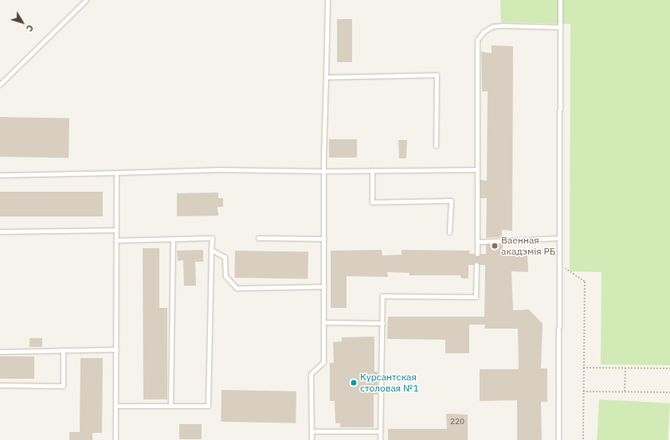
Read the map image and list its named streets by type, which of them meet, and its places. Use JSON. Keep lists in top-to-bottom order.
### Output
{
  "places": ["Ваенная акадэмія РБ", "Курсантская столовая №1"],
  "house_numbers": ["220"],
  "north": "bottom right"
}
